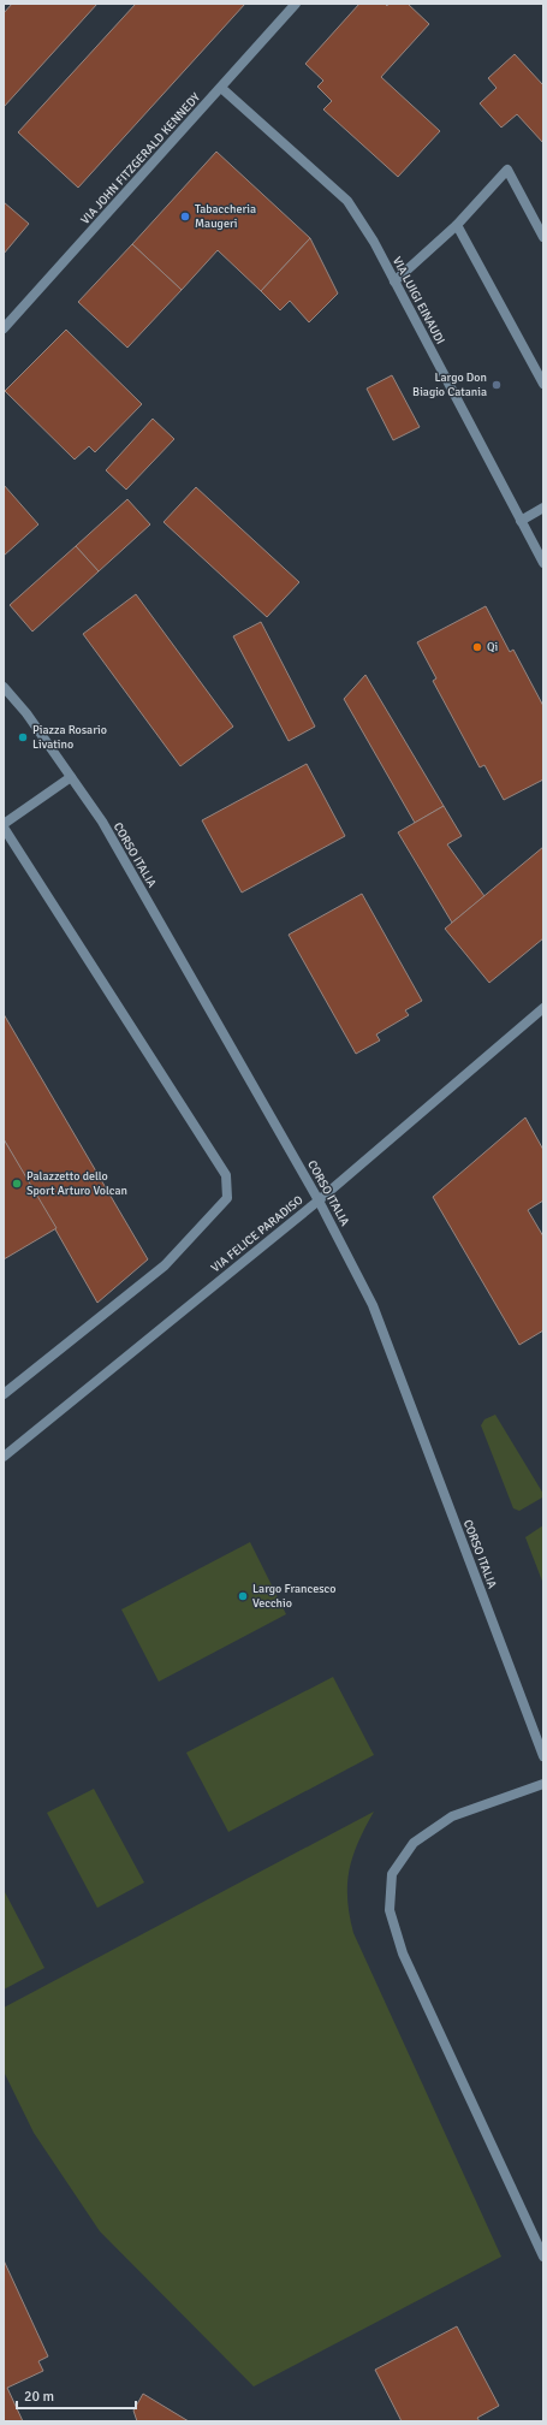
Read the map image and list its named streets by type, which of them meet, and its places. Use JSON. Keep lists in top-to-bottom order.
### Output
{
  "streets": {
    "street": [
      "VIA JOHN FITZGERALD KENNEDY",
      "VIA LUIGI EINAUDI",
      "CORSO ITALIA",
      "VIA FELICE PARADISO"
    ]
  },
  "crossings": [
    ["VIA JOHN FITZGERALD KENNEDY", "VIA LUIGI EINAUDI"],
    ["CORSO ITALIA", "VIA FELICE PARADISO"]
  ],
  "places": [
    "Tabaccheria Maugeri",
    "Largo Don Biagio Catania",
    "Qi",
    "Piazza Rosario Livatino",
    "Palazzetto dello Sport Arturo Volcan",
    "Largo Francesco Vecchio"
  ],
  "scale_bar": "20 m"
}
